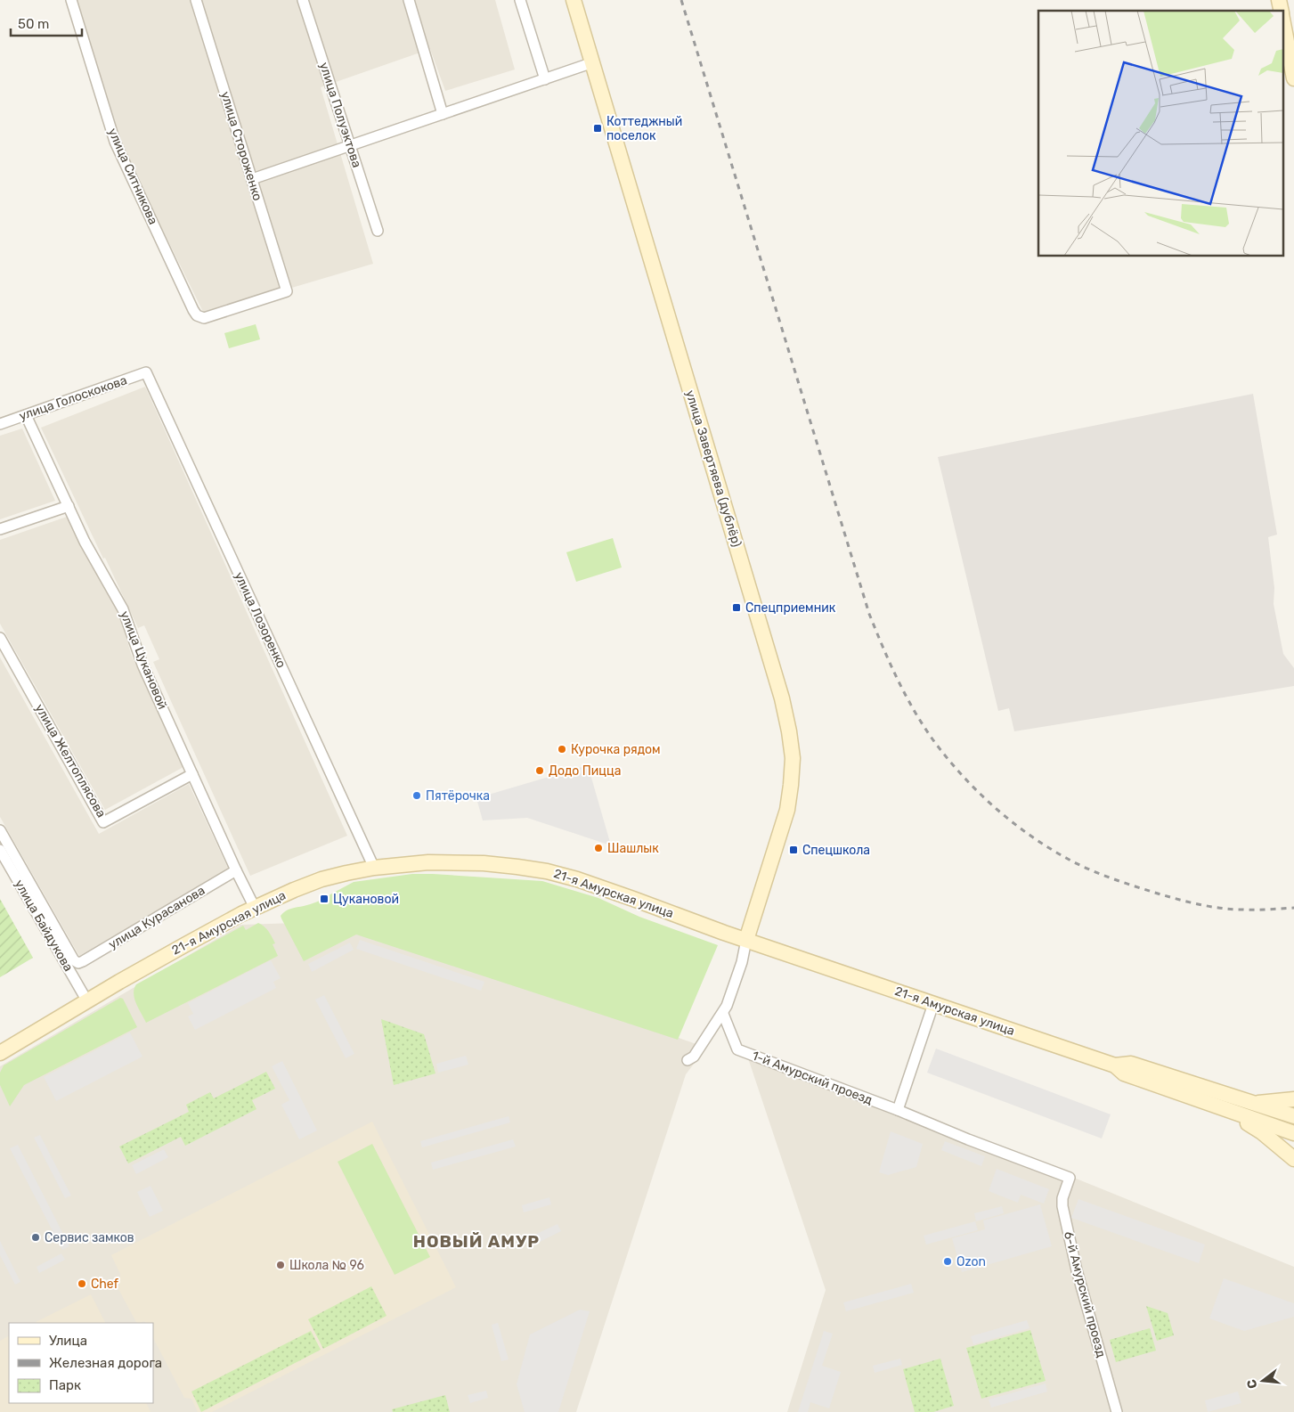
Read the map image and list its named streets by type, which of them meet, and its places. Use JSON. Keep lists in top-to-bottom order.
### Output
{
  "streets": {
    "main road": ["улица Завертяева (дублёр)", "21-я Амурская улица"],
    "street": [
      "улица Полуэктова",
      "улица Стороженко",
      "улица Ситникова",
      "улица Голоскокова",
      "улица Лозоренко",
      "улица Цукановой",
      "улица Желтоплясова",
      "улица Курасанова",
      "улица Байдукова",
      "1-й Амурский проезд",
      "6-й Амурский проезд"
    ]
  },
  "crossings": [
    ["улица Стороженко", "улица Ситникова"],
    ["улица Голоскокова", "улица Лозоренко"],
    ["улица Голоскокова", "улица Цукановой"],
    ["улица Завертяева (дублёр)", "21-я Амурская улица"],
    ["улица Лозоренко", "21-я Амурская улица"],
    ["улица Цукановой", "улица Желтоплясова"],
    ["улица Цукановой", "21-я Амурская улица"],
    ["улица Цукановой", "улица Курасанова"],
    ["21-я Амурская улица", "улица Байдукова"],
    ["улица Курасанова", "улица Байдукова"],
    ["1-й Амурский проезд", "6-й Амурский проезд"]
  ],
  "districts": ["НОВЫЙ АМУР"],
  "places": {
    "transit": [
      "Коттеджный поселок",
      "Спецприемник",
      "Спецшкола",
      "Цукановой"
    ],
    "other": [
      "Курочка рядом",
      "Додо Пицца",
      "Пятёрочка",
      "Шашлык",
      "Сервис замков",
      "Ozon",
      "Школа № 96",
      "Chef"
    ]
  },
  "legend": ["Улица", "Железная дорога", "Парк"],
  "scale_bar": "50 m",
  "north": "left"
}
